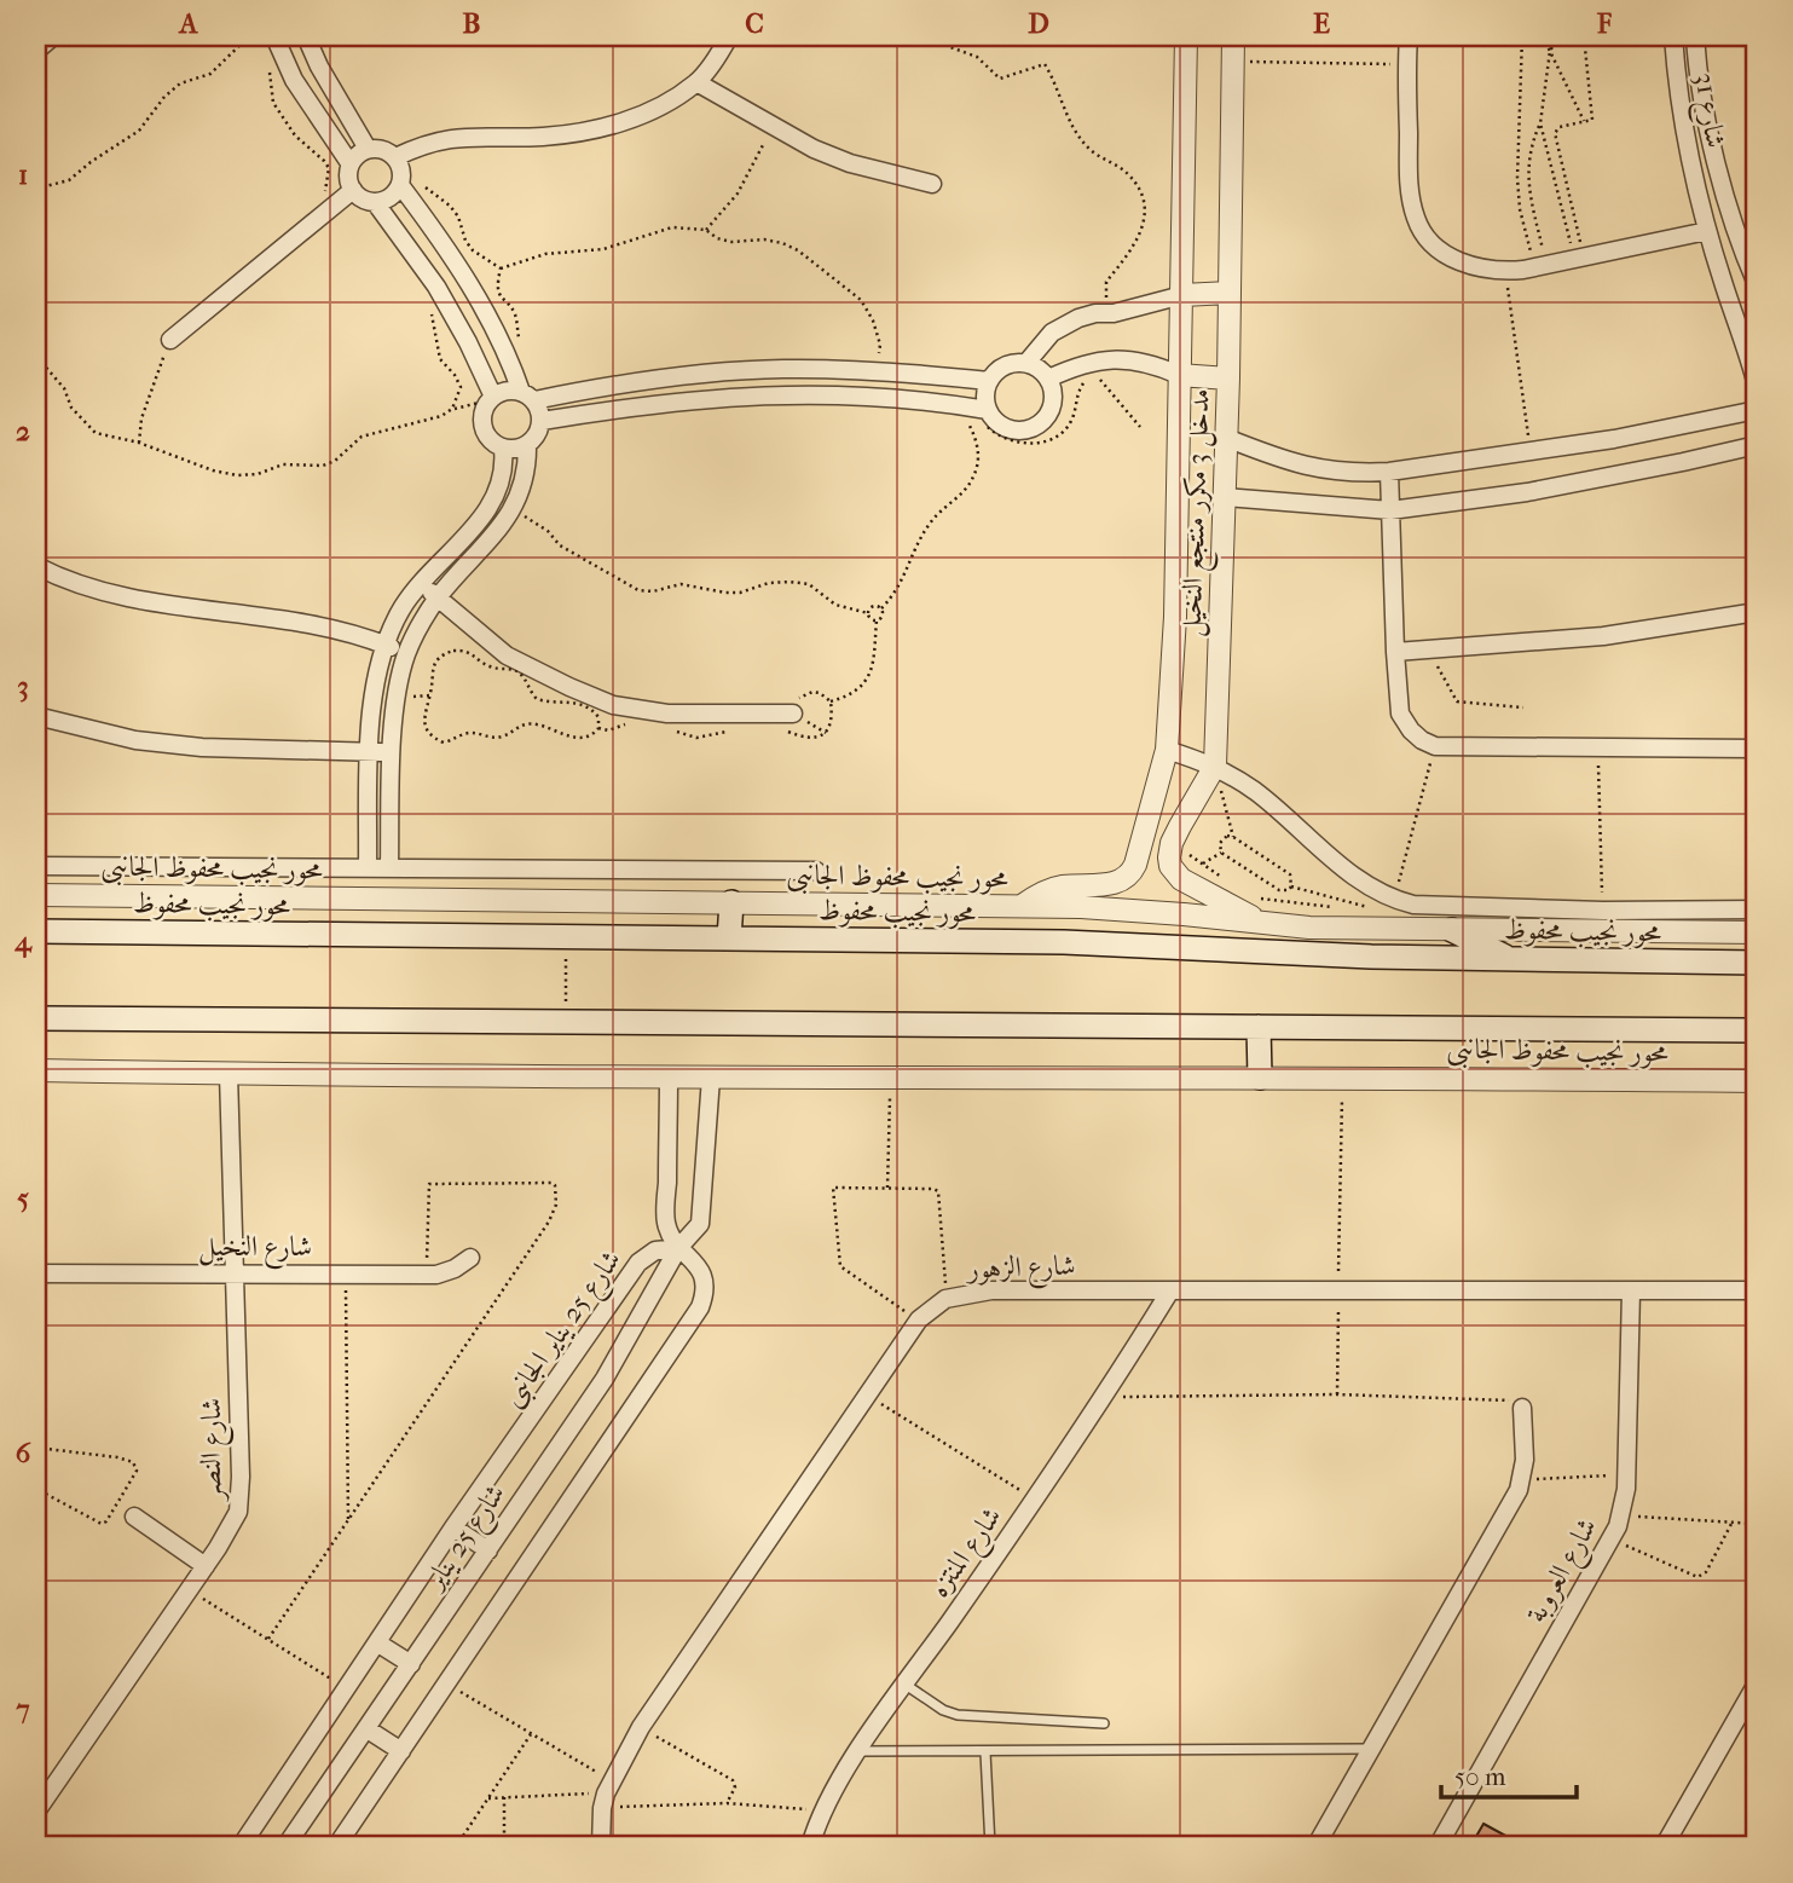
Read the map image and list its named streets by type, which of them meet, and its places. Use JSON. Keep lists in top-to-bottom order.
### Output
{
  "streets": {
    "main road": ["محور نجيب محفوظ"],
    "street": [
      "شارع 31",
      "مدخل 3 مكرر منتجع النخيل",
      "محور نجيب محفوظ الجانبى",
      "شارع النخيل",
      "شارع الزهور",
      "شارع 25 يناير الجانبى",
      "شارع النصر",
      "شارع 25 يناير",
      "شارع المنتزه",
      "شارع العروبة"
    ]
  },
  "crossings": [
    ["مدخل 3 مكرر منتجع النخيل", "محور نجيب محفوظ الجانبى"],
    ["محور نجيب محفوظ الجانبى", "شارع النصر"],
    ["محور نجيب محفوظ الجانبى", "شارع 25 يناير"],
    ["شارع النخيل", "شارع النصر"],
    ["شارع الزهور", "شارع المنتزه"],
    ["شارع الزهور", "شارع العروبة"],
    ["شارع 25 يناير الجانبى", "شارع 25 يناير"]
  ],
  "scale_bar": "50 m",
  "grid": {
    "columns": [
      "A",
      "B",
      "C",
      "D",
      "E",
      "F"
    ],
    "rows": [
      "1",
      "2",
      "3",
      "4",
      "5",
      "6",
      "7"
    ]
  }
}
